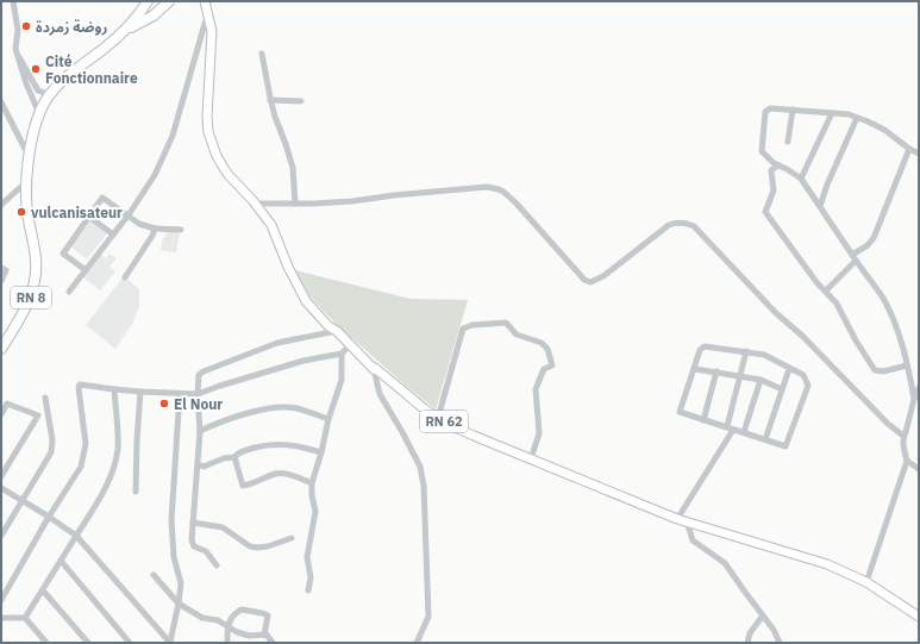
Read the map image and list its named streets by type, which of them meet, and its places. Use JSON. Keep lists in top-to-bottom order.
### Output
{
  "streets": {
    "highway": ["RN 8"],
    "main road": ["RN 62"]
  },
  "places": [
    "روضة زمردة",
    "Cité Fonctionnaire",
    "vulcanisateur",
    "El Nour"
  ]
}
